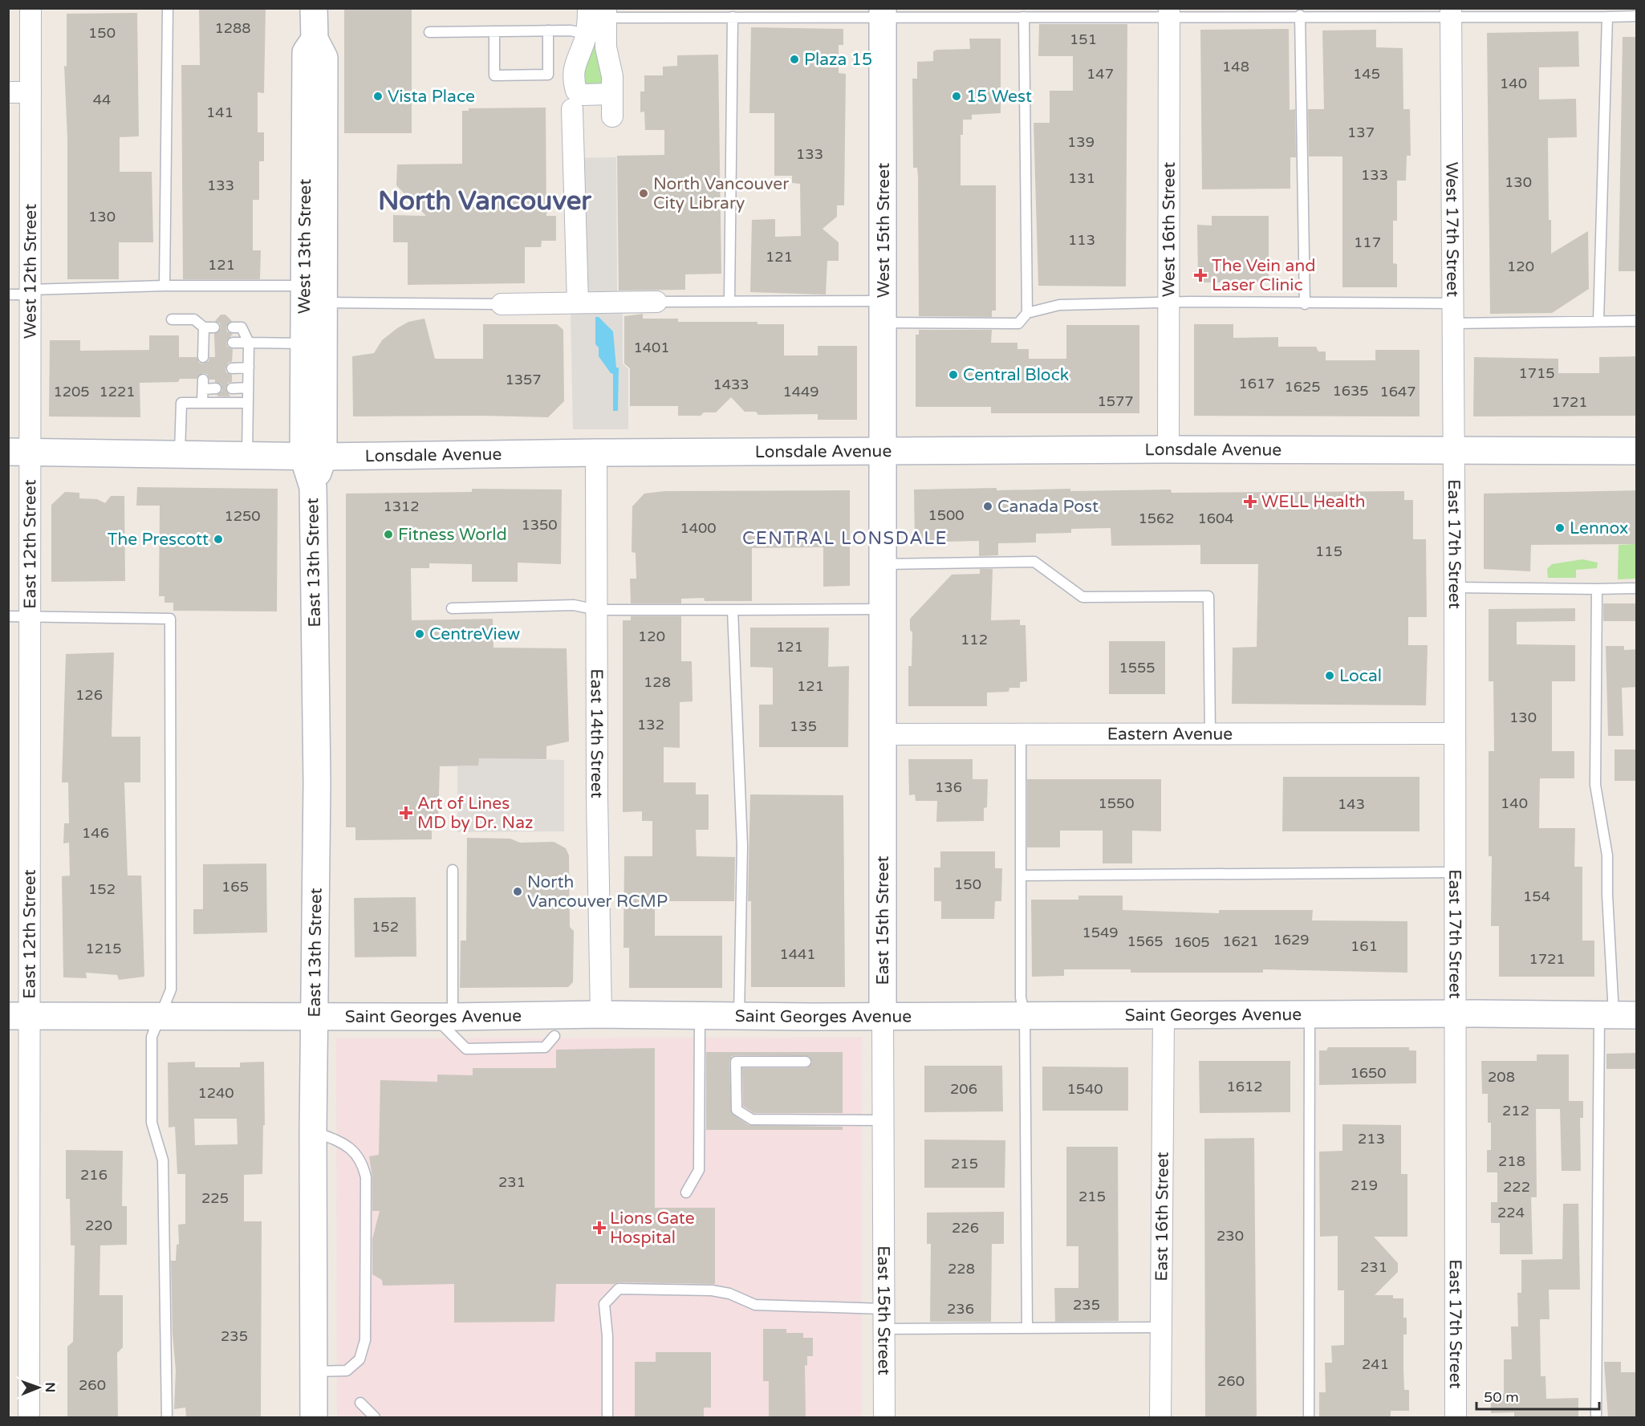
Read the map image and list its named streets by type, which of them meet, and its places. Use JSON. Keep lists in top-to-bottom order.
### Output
{
  "streets": {
    "main road": [
      "West 15th Street",
      "West 13th Street",
      "Lonsdale Avenue",
      "East 13th Street",
      "East 15th Street",
      "Saint Georges Avenue"
    ],
    "street": [
      "West 16th Street",
      "West 17th Street",
      "West 12th Street",
      "East 12th Street",
      "East 17th Street",
      "East 14th Street",
      "Eastern Avenue",
      "East 16th Street"
    ]
  },
  "crossings": [
    ["West 16th Street", "Lonsdale Avenue"],
    ["West 17th Street", "Lonsdale Avenue"],
    ["West 17th Street", "East 17th Street"],
    ["West 15th Street", "Lonsdale Avenue"],
    ["West 15th Street", "East 15th Street"],
    ["West 13th Street", "Lonsdale Avenue"],
    ["West 13th Street", "East 13th Street"],
    ["West 12th Street", "Lonsdale Avenue"],
    ["West 12th Street", "East 12th Street"],
    ["Lonsdale Avenue", "East 12th Street"],
    ["Lonsdale Avenue", "East 17th Street"],
    ["Lonsdale Avenue", "East 13th Street"],
    ["Lonsdale Avenue", "East 14th Street"],
    ["Lonsdale Avenue", "East 15th Street"],
    ["East 12th Street", "Saint Georges Avenue"],
    ["East 17th Street", "Eastern Avenue"],
    ["East 17th Street", "Saint Georges Avenue"],
    ["East 13th Street", "Saint Georges Avenue"],
    ["East 14th Street", "Saint Georges Avenue"],
    ["Eastern Avenue", "East 15th Street"],
    ["East 15th Street", "Saint Georges Avenue"],
    ["Saint Georges Avenue", "East 16th Street"]
  ],
  "districts": ["North Vancouver", "CENTRAL LONSDALE"],
  "places": {
    "other": [
      "Plaza 15",
      "Vista Place",
      "15 West",
      "North Vancouver City Library",
      "Central Block",
      "Canada Post",
      "Lennox",
      "Fitness World",
      "The Prescott",
      "CentreView",
      "Local",
      "North Vancouver RCMP"
    ],
    "health": [
      "The Vein and Laser Clinic",
      "WELL Health",
      "Art of Lines MD by Dr. Naz",
      "Lions Gate Hospital"
    ]
  },
  "house_numbers": [
    "1288",
    "150",
    "151",
    "148",
    "147",
    "145",
    "140",
    "44",
    "141",
    "137",
    "139",
    "133",
    "133",
    "131",
    "130",
    "133",
    "130",
    "113",
    "117",
    "121",
    "121",
    "120",
    "1401",
    "1715",
    "1357",
    "1617",
    "1433",
    "1625",
    "1635",
    "1205",
    "1221",
    "1449",
    "1647",
    "1577",
    "1721",
    "1312",
    "1500",
    "1250",
    "1562",
    "1604",
    "1350",
    "1400",
    "115",
    "120",
    "112",
    "121",
    "1555",
    "128",
    "121",
    "126",
    "130",
    "132",
    "135",
    "136",
    "1550",
    "140",
    "143",
    "146",
    "150",
    "165",
    "152",
    "154",
    "152",
    "1549",
    "1629",
    "1565",
    "1621",
    "1605",
    "161",
    "1215",
    "1441",
    "1721",
    "1650",
    "208",
    "1612",
    "206",
    "1540",
    "1240",
    "212",
    "213",
    "218",
    "215",
    "216",
    "231",
    "219",
    "222",
    "215",
    "225",
    "224",
    "220",
    "226",
    "230",
    "231",
    "228",
    "235",
    "236",
    "235",
    "241",
    "260",
    "260"
  ],
  "scale_bar": "50 m",
  "north": "right"
}
